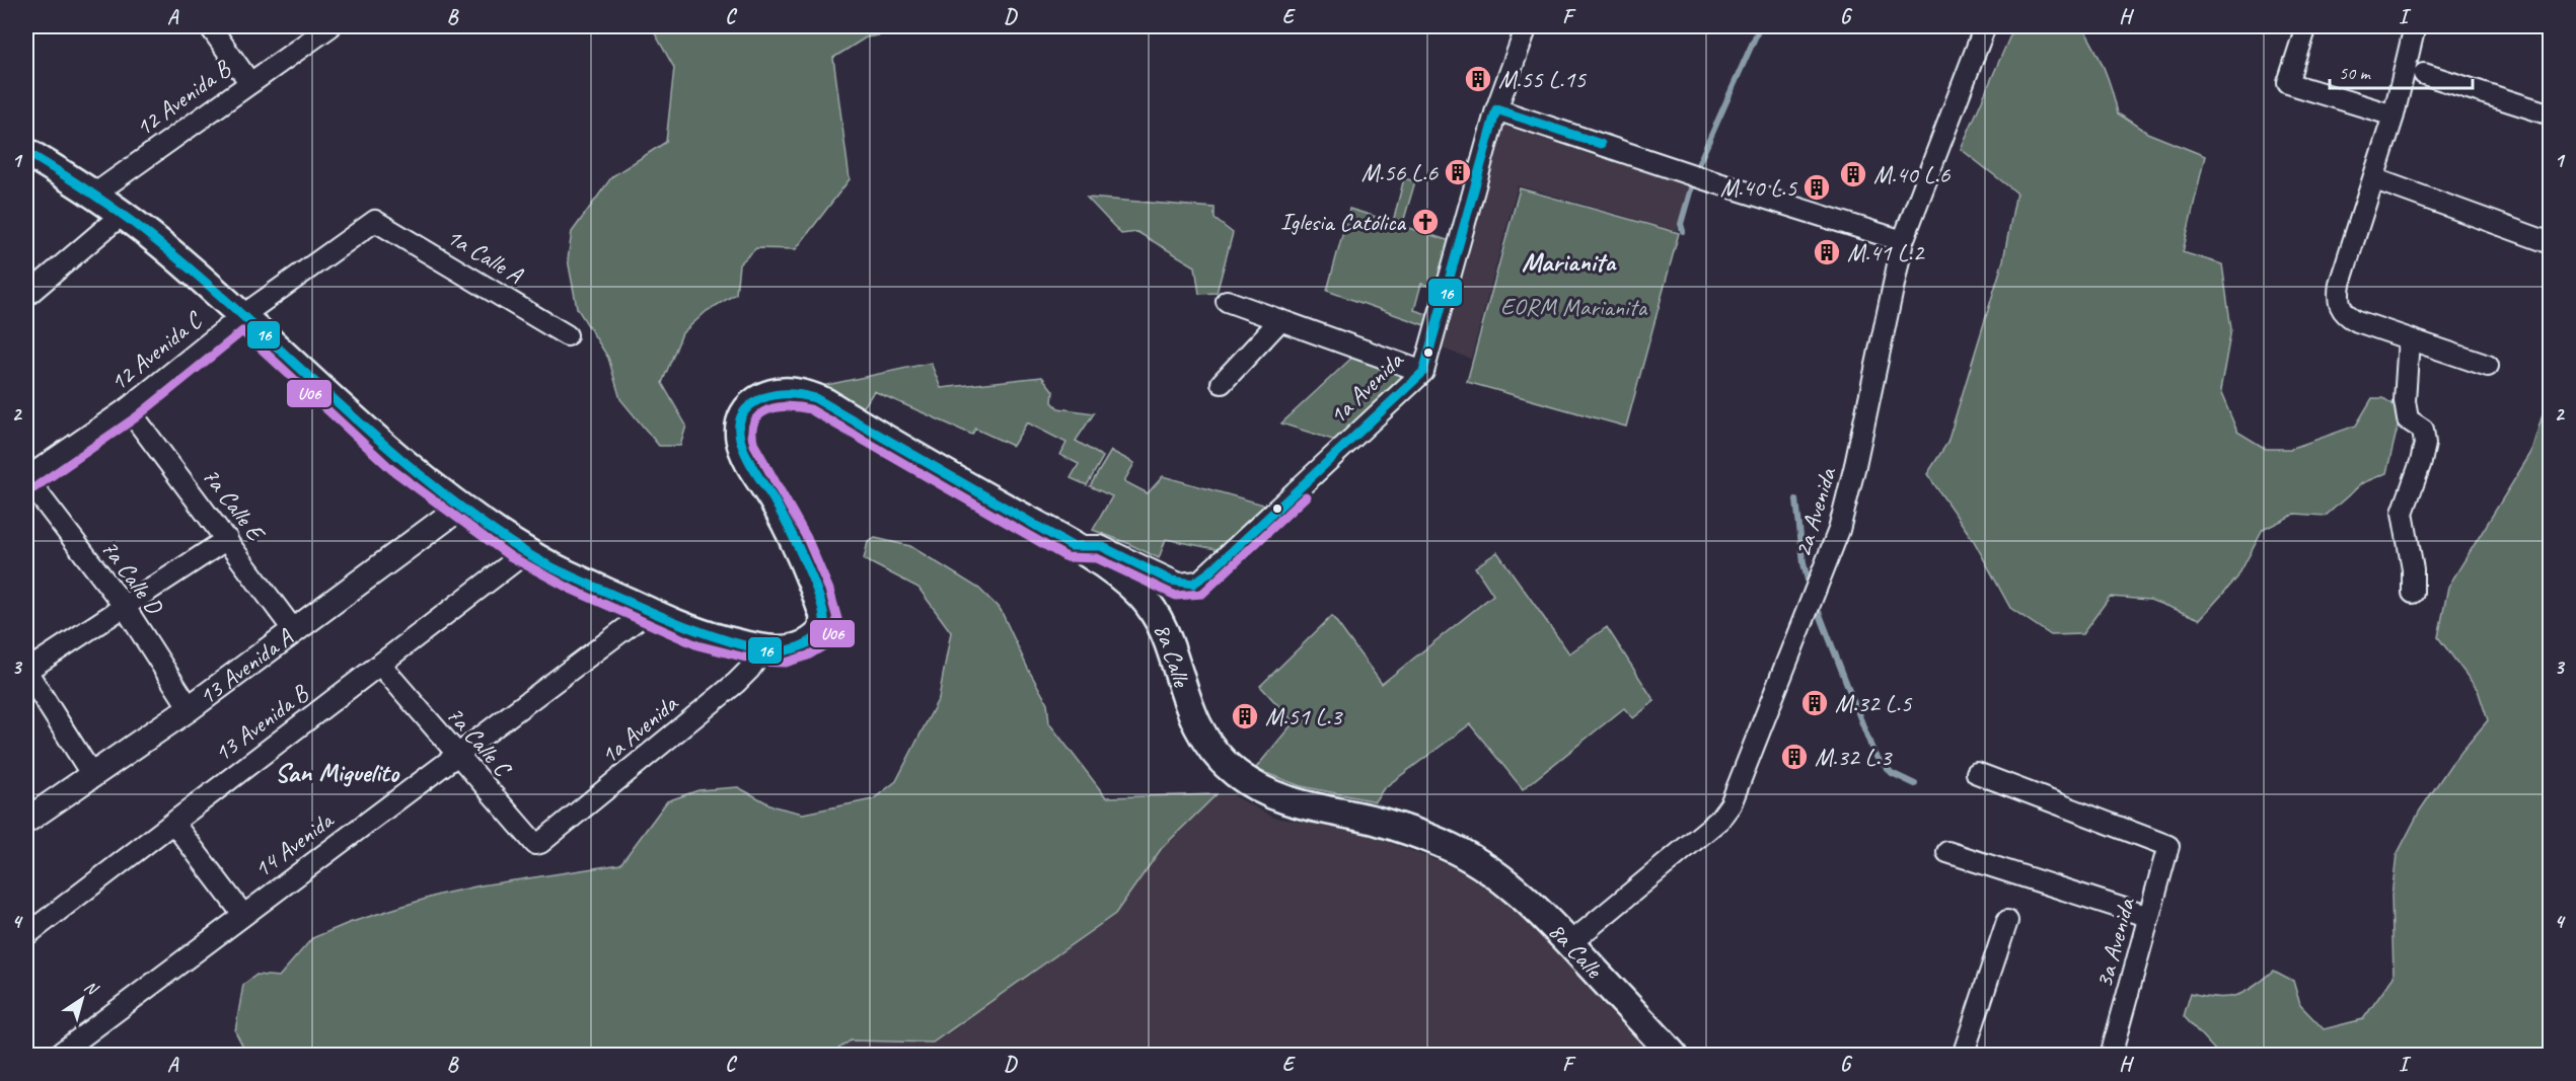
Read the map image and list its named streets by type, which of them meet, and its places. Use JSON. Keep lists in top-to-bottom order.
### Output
{
  "streets": {
    "main road": ["8a Calle"],
    "street": [
      "12 Avenida B",
      "1a Calle A",
      "12 Avenida C",
      "1a Avenida",
      "7a Calle E",
      "2a Avenida",
      "7a Calle D",
      "13 Avenida A",
      "13 Avenida B",
      "7a Calle C",
      "14 Avenida",
      "3a Avenida"
    ]
  },
  "crossings": [
    ["12 Avenida B", "8a Calle"],
    ["1a Calle A", "12 Avenida C"],
    ["12 Avenida C", "7a Calle E"],
    ["12 Avenida C", "7a Calle D"],
    ["12 Avenida C", "8a Calle"],
    ["1a Avenida", "8a Calle"],
    ["1a Avenida", "7a Calle C"],
    ["7a Calle E", "13 Avenida A"],
    ["2a Avenida", "8a Calle"],
    ["7a Calle D", "13 Avenida A"],
    ["8a Calle", "13 Avenida A"],
    ["8a Calle", "13 Avenida B"],
    ["8a Calle", "14 Avenida"],
    ["13 Avenida B", "7a Calle C"],
    ["7a Calle C", "14 Avenida"]
  ],
  "districts": ["Marianita", "San Miguelito"],
  "parks": ["EORM Marianita"],
  "places": {
    "building": [
      "M.55 L.15",
      "M.56 L.6",
      "M.40 L.6",
      "M.40 L.5",
      "M.41 L.2",
      "M.32 L.5",
      "M.51 L.3",
      "M.32 L.3"
    ],
    "church": ["Iglesia Católica"]
  },
  "lines": ["transit line 16", "transit line U06"],
  "scale_bar": "50 m",
  "north": "top right",
  "grid": {
    "columns": [
      "A",
      "B",
      "C",
      "D",
      "E",
      "F",
      "G",
      "H",
      "I"
    ],
    "rows": [
      "1",
      "2",
      "3",
      "4"
    ]
  }
}
